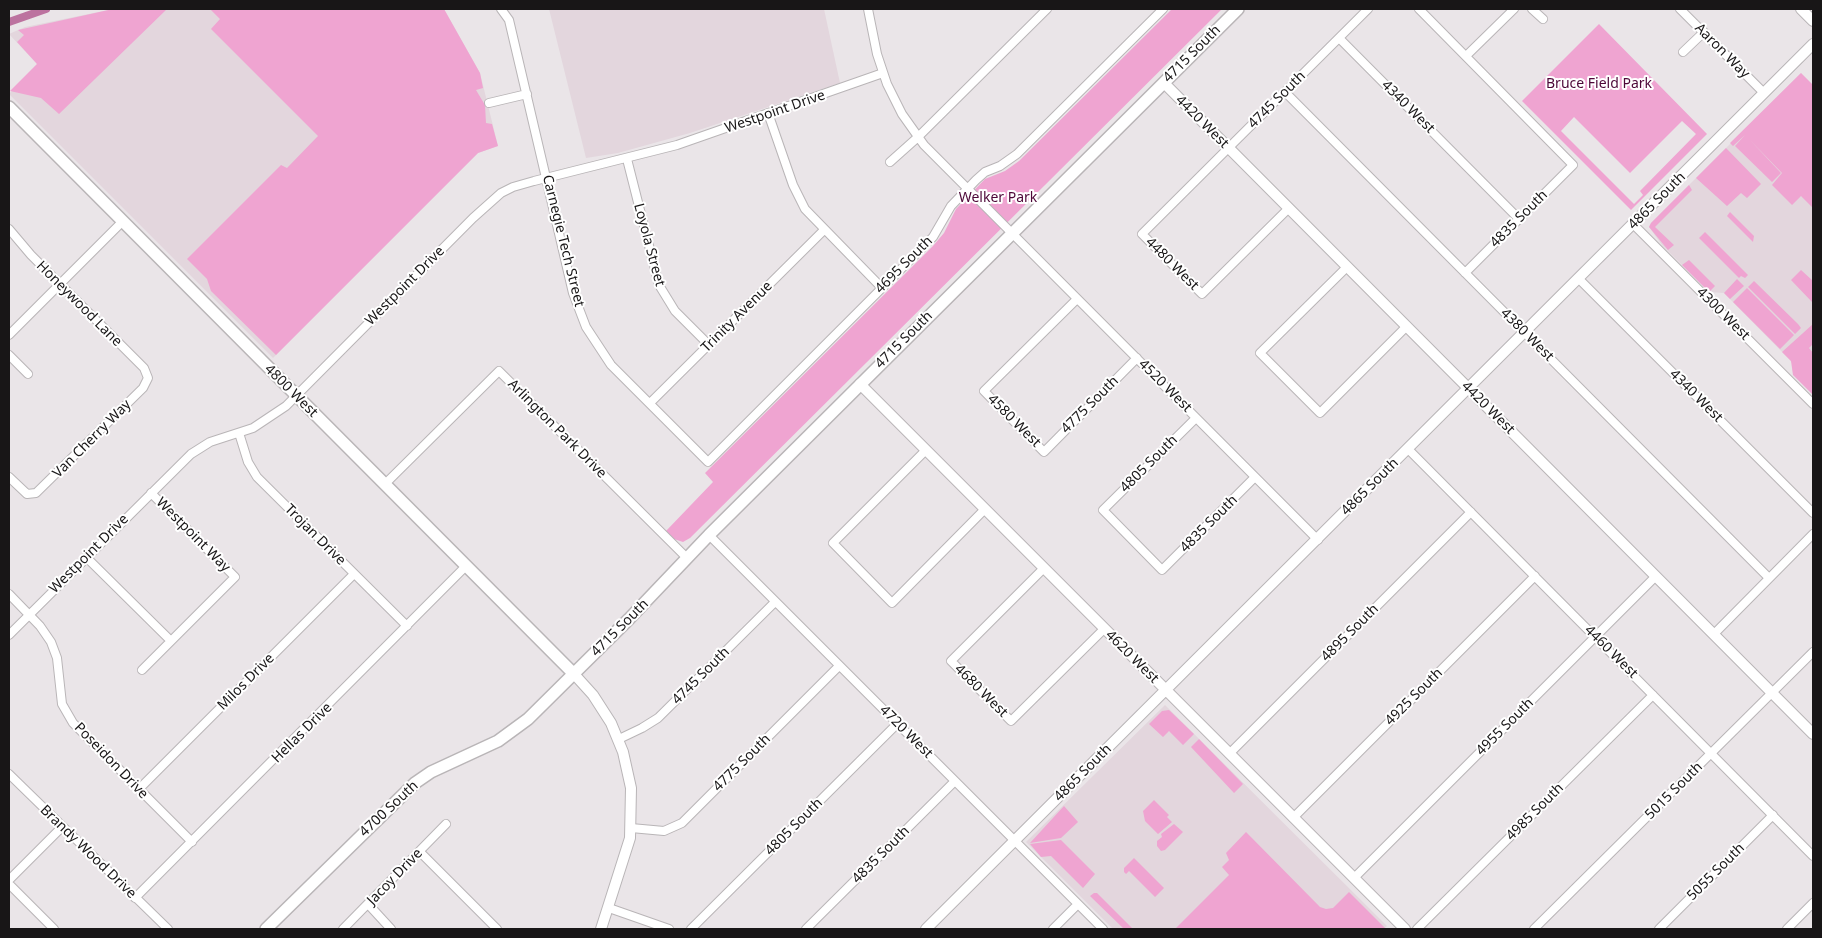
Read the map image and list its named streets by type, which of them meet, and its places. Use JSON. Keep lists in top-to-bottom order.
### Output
{
  "streets": {
    "main road": ["4715 South", "4800 West", "4700 South"],
    "street": [
      "Aaron Way",
      "4745 South",
      "4340 West",
      "Westpoint Drive",
      "4420 West",
      "4865 South",
      "4835 South",
      "Carnegie Tech Street",
      "Loyola Street",
      "4480 West",
      "4695 South",
      "Honeywood Lane",
      "4300 West",
      "Trinity Avenue",
      "4380 West",
      "4520 West",
      "4775 South",
      "4580 West",
      "Arlington Park Drive",
      "Van Cherry Way",
      "4805 South",
      "Westpoint Way",
      "Trojan Drive",
      "4895 South",
      "4460 West",
      "4620 West",
      "Milos Drive",
      "4680 West",
      "4925 South",
      "4955 South",
      "4720 West",
      "Hellas Drive",
      "Poseidon Drive",
      "5015 South",
      "4985 South",
      "Brandy Wood Drive",
      "5055 South",
      "Jacoy Drive"
    ]
  },
  "crossings": [
    ["Aaron Way", "4865 South"],
    ["4715 South", "4420 West"],
    ["4715 South", "4520 West"],
    ["4715 South", "4800 West"],
    ["4715 South", "Arlington Park Drive"],
    ["4715 South", "4620 West"],
    ["4715 South", "4720 West"],
    ["4715 South", "4700 South"],
    ["4745 South", "4340 West"],
    ["4745 South", "4420 West"],
    ["4745 South", "4480 West"],
    ["4745 South", "4380 West"],
    ["4745 South", "4720 West"],
    ["4340 West", "4865 South"],
    ["4340 West", "4835 South"],
    ["Westpoint Drive", "Carnegie Tech Street"],
    ["Westpoint Drive", "Loyola Street"],
    ["Westpoint Drive", "4520 West"],
    ["Westpoint Drive", "4800 West"],
    ["Westpoint Drive", "Westpoint Way"],
    ["Westpoint Drive", "Trojan Drive"],
    ["Westpoint Drive", "Poseidon Drive"],
    ["4420 West", "4865 South"],
    ["4420 West", "4480 West"],
    ["4420 West", "4955 South"],
    ["4420 West", "5015 South"],
    ["4865 South", "4300 West"],
    ["4865 South", "4380 West"],
    ["4865 South", "4520 West"],
    ["4865 South", "4460 West"],
    ["4865 South", "4620 West"],
    ["4865 South", "4720 West"],
    ["4835 South", "4380 West"],
    ["4835 South", "4520 West"],
    ["4835 South", "4805 South"],
    ["4835 South", "4720 West"],
    ["Carnegie Tech Street", "4695 South"],
    ["Carnegie Tech Street", "Trinity Avenue"],
    ["Loyola Street", "Trinity Avenue"],
    ["4695 South", "4520 West"],
    ["Honeywood Lane", "Van Cherry Way"],
    ["4520 West", "4775 South"],
    ["4520 West", "4580 West"],
    ["4520 West", "4805 South"],
    ["4800 West", "Arlington Park Drive"],
    ["4800 West", "Hellas Drive"],
    ["4800 West", "4700 South"],
    ["4775 South", "4580 West"],
    ["4775 South", "4720 West"],
    ["4805 South", "4720 West"],
    ["Trojan Drive", "Milos Drive"],
    ["Trojan Drive", "Hellas Drive"],
    ["4895 South", "4460 West"],
    ["4895 South", "4620 West"],
    ["4460 West", "4925 South"],
    ["4460 West", "4955 South"],
    ["4460 West", "5015 South"],
    ["4460 West", "4985 South"],
    ["4460 West", "5055 South"],
    ["4620 West", "4680 West"],
    ["4620 West", "4925 South"],
    ["4620 West", "4955 South"],
    ["Milos Drive", "Poseidon Drive"],
    ["Hellas Drive", "Poseidon Drive"],
    ["Hellas Drive", "Brandy Wood Drive"]
  ],
  "parks": ["Bruce Field Park", "Welker Park"]
}
